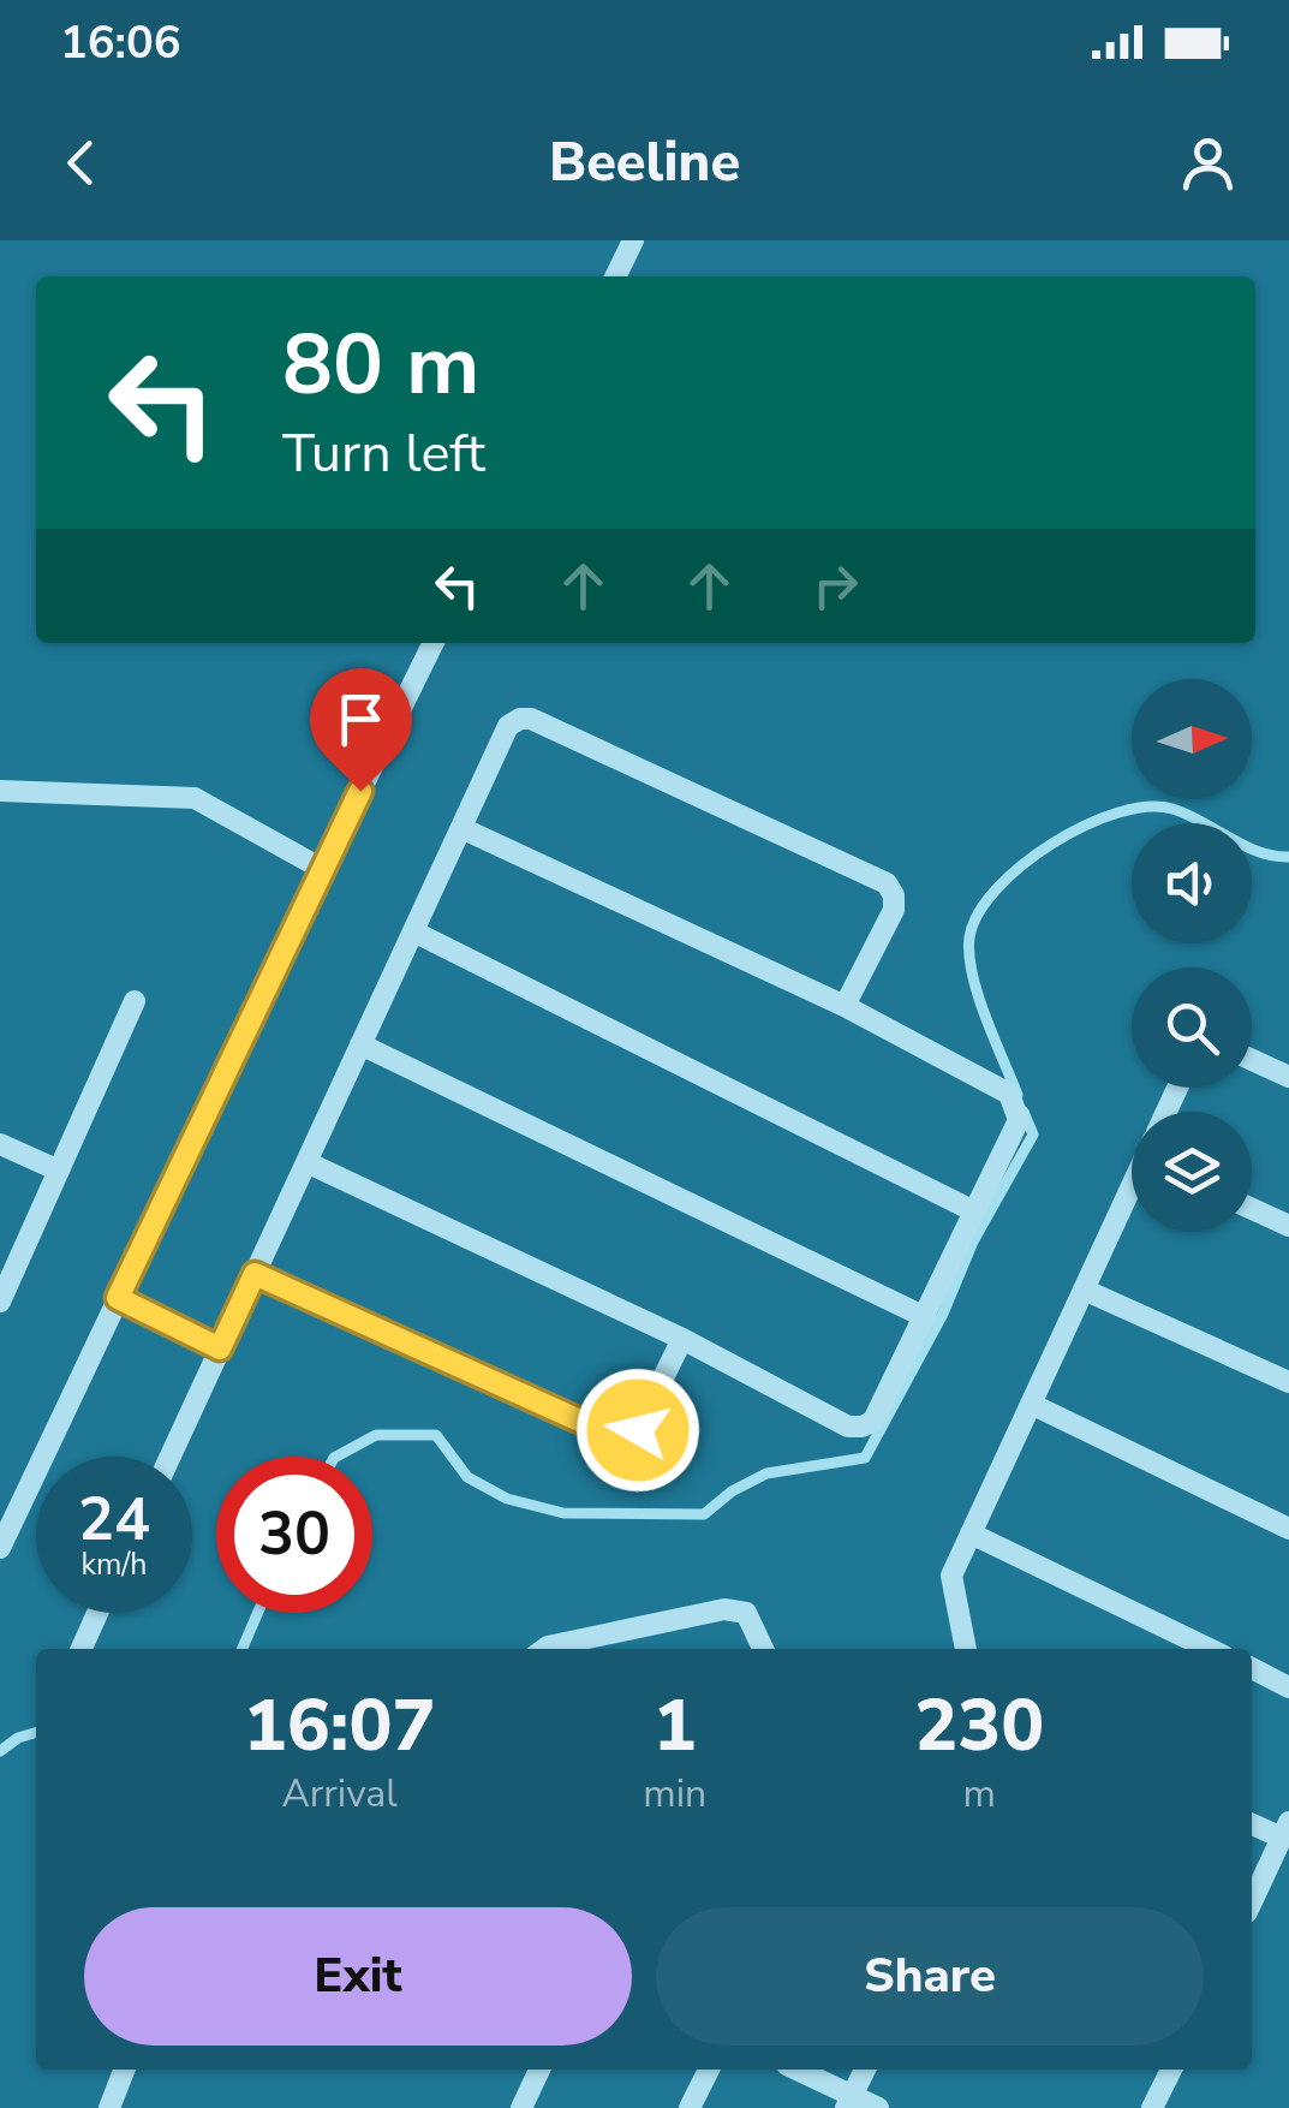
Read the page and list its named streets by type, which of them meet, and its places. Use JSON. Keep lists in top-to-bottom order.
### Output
{
  "north": "right",
  "page": {
    "status": "16:06",
    "header": "Beeline",
    "turn": ["80 m", "Turn left"],
    "speed": "24 km/h",
    "limit": "30",
    "eta": [
      "16:07",
      "Arrival",
      "1",
      "min",
      "230",
      "m"
    ],
    "buttons": ["Exit", "Share"]
  }
}
